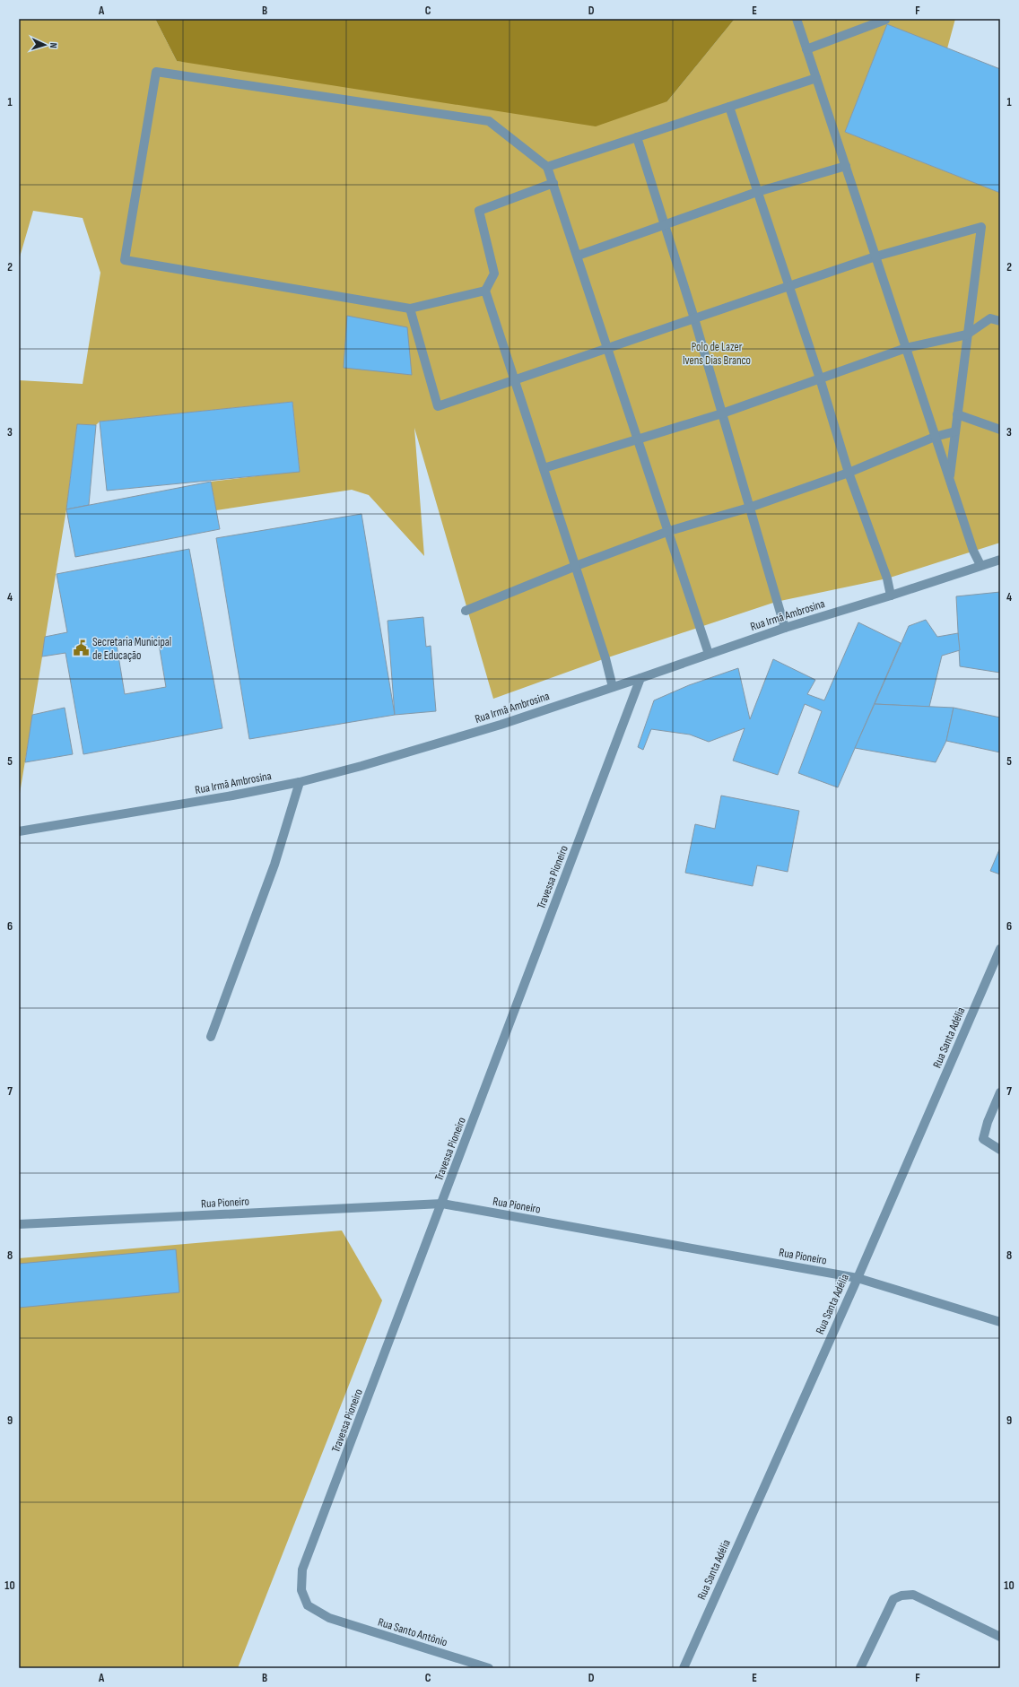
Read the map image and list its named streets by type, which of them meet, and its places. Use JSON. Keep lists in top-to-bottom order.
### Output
{
  "streets": {
    "street": [
      "Rua Irmã Ambrosina",
      "Travessa Pioneiro",
      "Rua Santa Adélia",
      "Rua Pioneiro",
      "Rua Santo Antônio"
    ]
  },
  "crossings": [
    ["Rua Irmã Ambrosina", "Travessa Pioneiro"],
    ["Travessa Pioneiro", "Rua Pioneiro"],
    ["Travessa Pioneiro", "Rua Santo Antônio"],
    ["Rua Santa Adélia", "Rua Pioneiro"]
  ],
  "parks": ["Polo de Lazer Ivens Dias Branco"],
  "places": {
    "public building": ["Secretaria Municipal de Educação"]
  },
  "north": "right",
  "grid": {
    "columns": [
      "A",
      "B",
      "C",
      "D",
      "E",
      "F"
    ],
    "rows": [
      "1",
      "2",
      "3",
      "4",
      "5",
      "6",
      "7",
      "8",
      "9",
      "10"
    ]
  }
}
